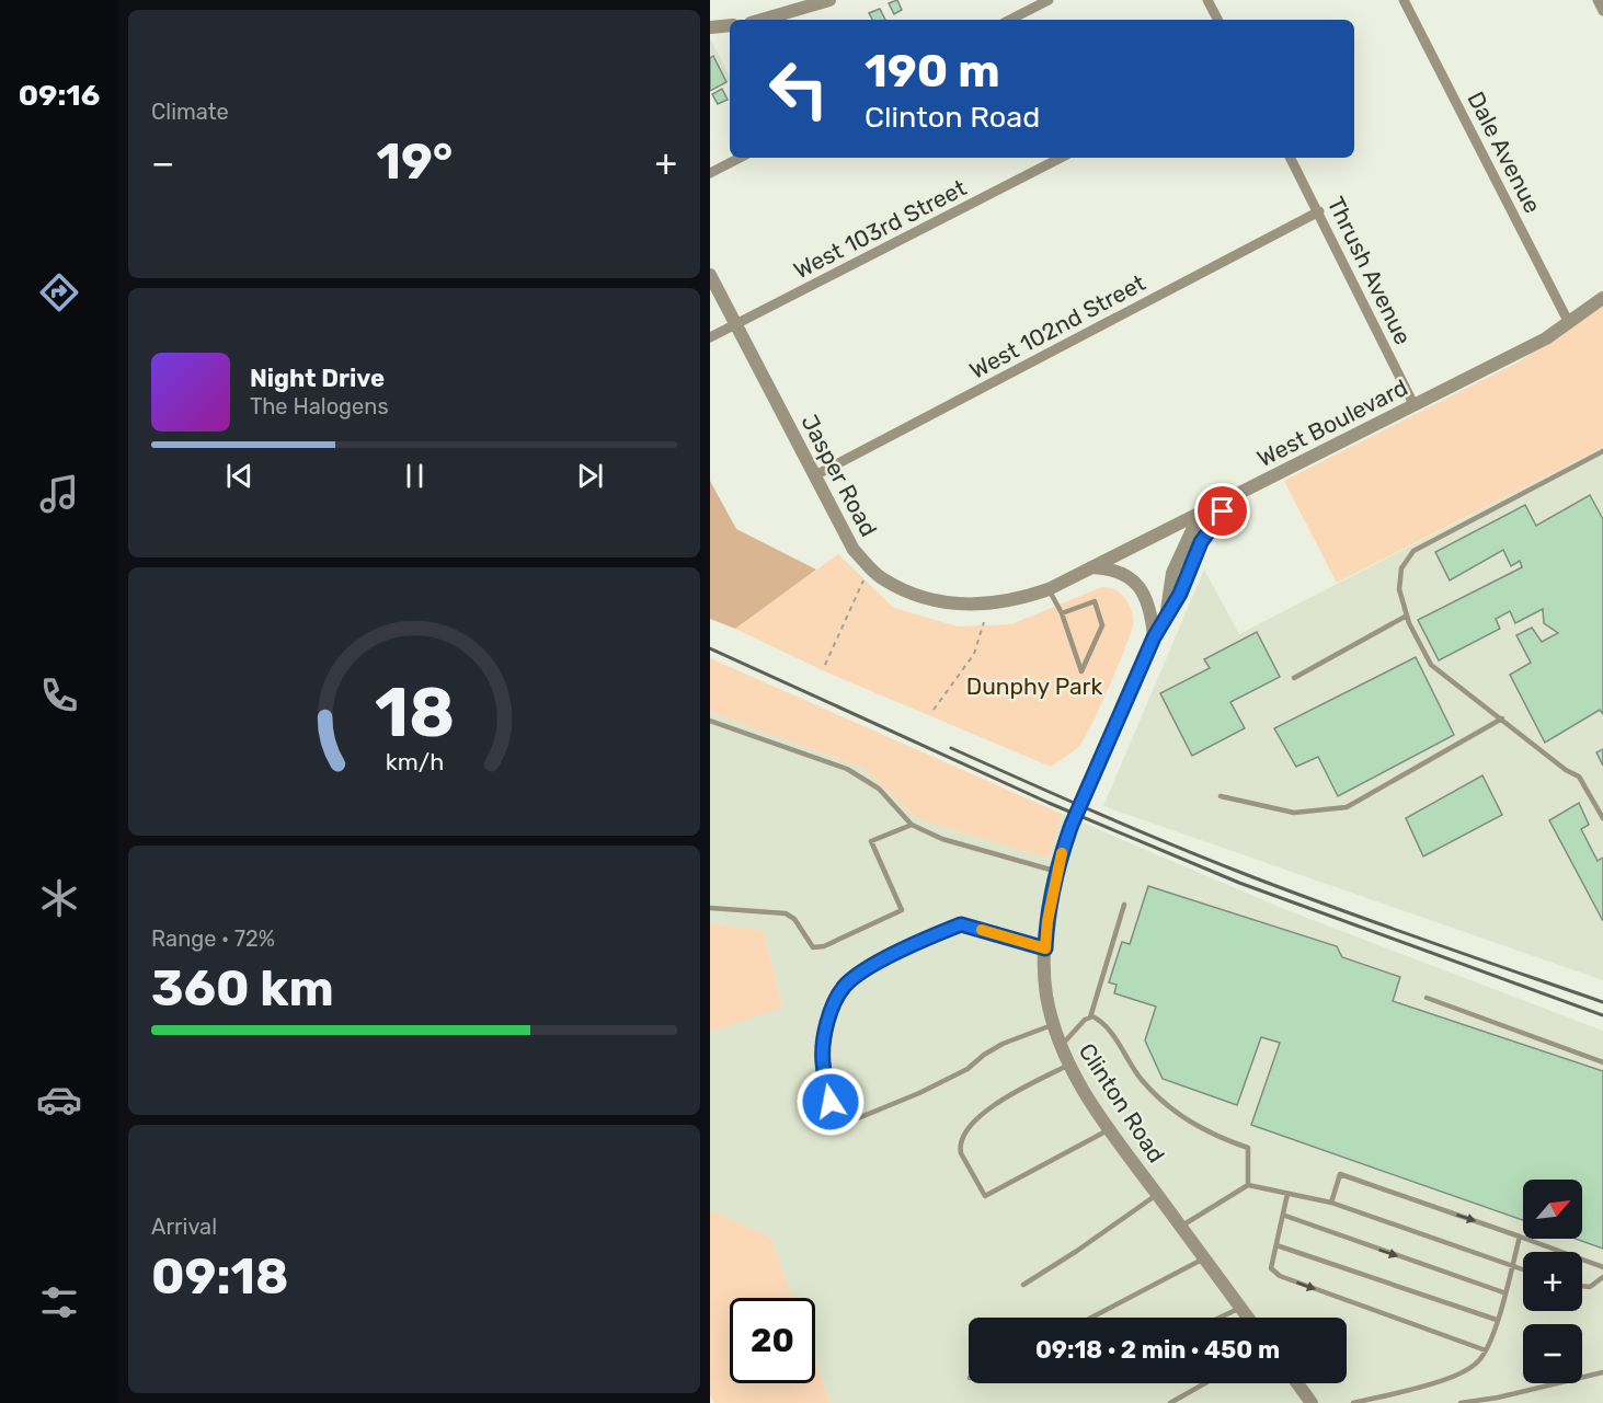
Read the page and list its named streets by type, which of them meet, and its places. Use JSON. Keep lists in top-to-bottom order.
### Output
{
  "streets": {
    "street": [
      "Dale Avenue",
      "West 103rd Street",
      "Thrush Avenue",
      "West 102nd Street",
      "West Boulevard",
      "Jasper Road",
      "Clinton Road"
    ]
  },
  "crossings": [
    ["Dale Avenue", "West Boulevard"],
    ["West 103rd Street", "Jasper Road"],
    ["Thrush Avenue", "West 102nd Street"],
    ["Thrush Avenue", "West Boulevard"],
    ["West 102nd Street", "Jasper Road"],
    ["West Boulevard", "Jasper Road"],
    ["West Boulevard", "Clinton Road"]
  ],
  "parks": ["Dunphy Park"],
  "north": "top right",
  "page": {
    "tabs": "09:16",
    "tile": [
      "Climate",
      ["Range · 72%", "360 km"],
      ["Arrival", "09:18"]
    ],
    "turn": ["190 m", "Clinton Road"],
    "heat": ["−", "19°", "+"],
    "song": ["Night Drive", "The Halogens"],
    "map_buttons": ["+", "−"],
    "limit": "20",
    "trip": "09:18 · 2 min · 450 m",
    "gauge": ["18", "km/h"]
  }
}
